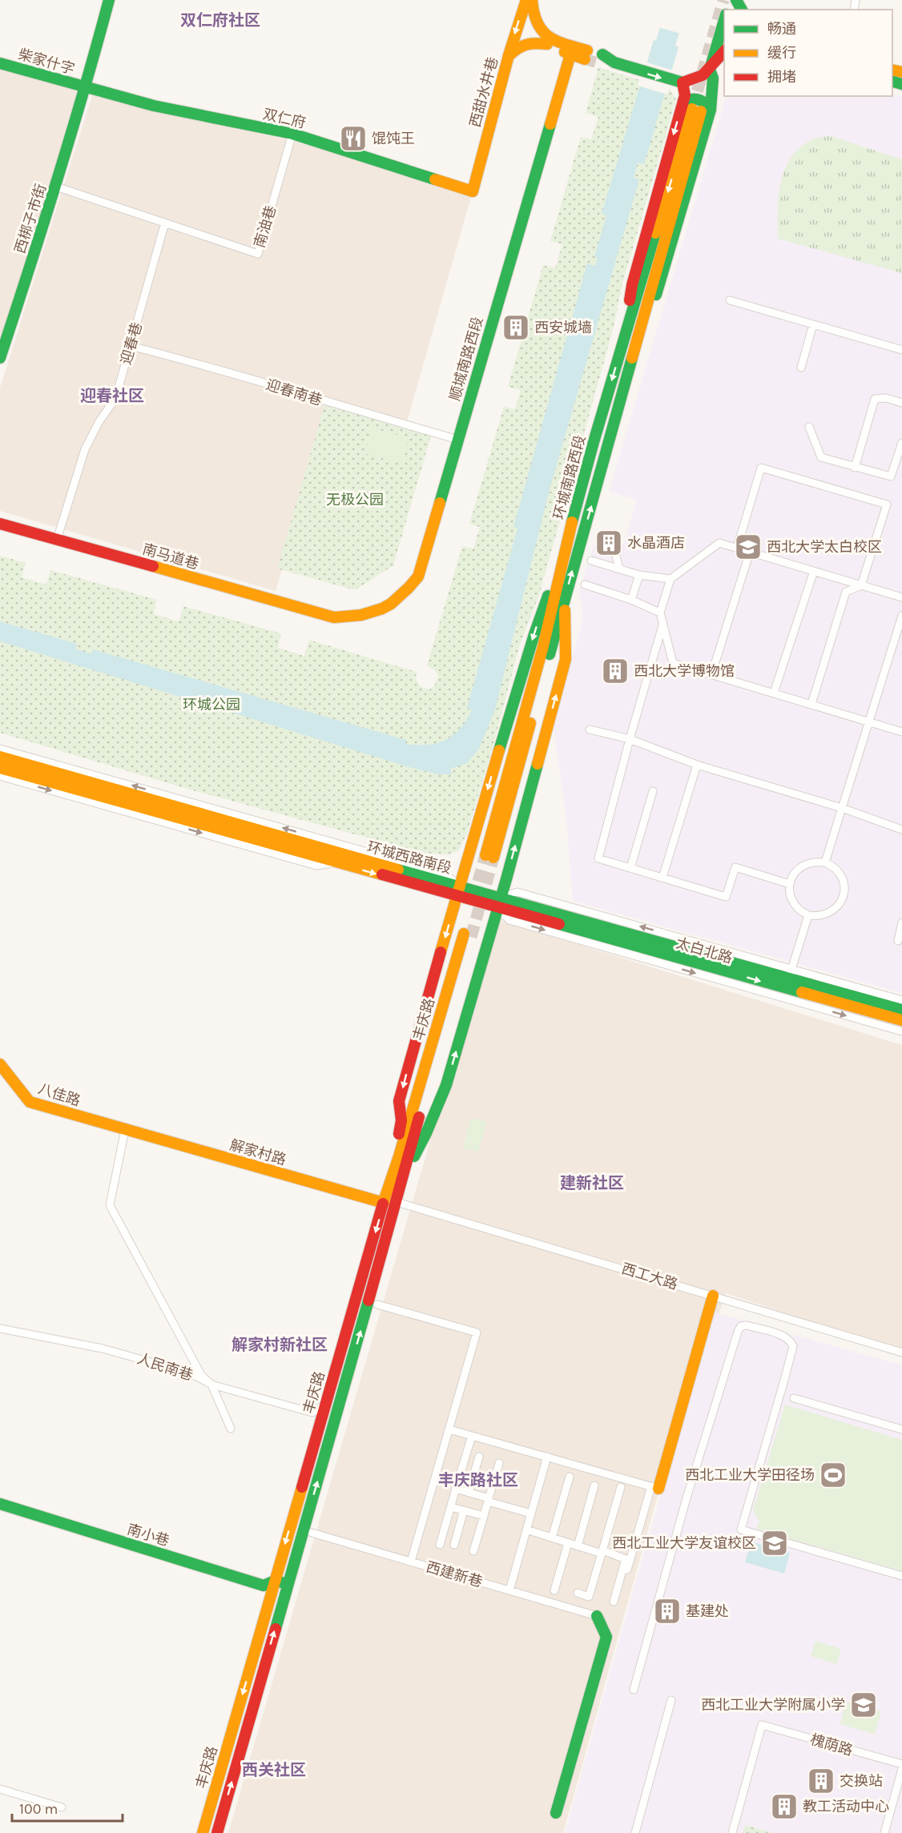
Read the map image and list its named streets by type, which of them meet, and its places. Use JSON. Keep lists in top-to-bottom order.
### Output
{
  "streets": {
    "main road": [
      "柴家什字",
      "西甜水井巷",
      "双仁府",
      "西梆子市街",
      "顺城南路西段",
      "环城南路西段",
      "南马道巷",
      "环城西路南段",
      "太白北路",
      "丰庆路",
      "八佳路",
      "解家村路",
      "南小巷"
    ],
    "street": [
      "南油巷",
      "迎春巷",
      "迎春南巷",
      "西工大路",
      "人民南巷",
      "西建新巷",
      "槐荫路"
    ]
  },
  "crossings": [
    ["柴家什字", "双仁府"],
    ["柴家什字", "西梆子市街"],
    ["西甜水井巷", "双仁府"],
    ["双仁府", "西梆子市街"],
    ["双仁府", "南油巷"],
    ["南油巷", "迎春巷"],
    ["迎春巷", "迎春南巷"],
    ["迎春巷", "南马道巷"],
    ["顺城南路西段", "迎春南巷"],
    ["顺城南路西段", "南马道巷"],
    ["环城西路南段", "太白北路"],
    ["丰庆路", "解家村路"],
    ["丰庆路", "西工大路"],
    ["丰庆路", "人民南巷"],
    ["丰庆路", "南小巷"],
    ["八佳路", "解家村路"]
  ],
  "districts": [
    "双仁府社区",
    "迎春社区",
    "建新社区",
    "解家村新社区",
    "丰庆路社区",
    "西关社区"
  ],
  "parks": ["无极公园", "环城公园"],
  "places": {
    "restaurant": ["馄饨王"],
    "building": [
      "西安城墙",
      "水晶酒店",
      "西北大学博物馆",
      "基建处",
      "交换站",
      "教工活动中心"
    ],
    "school or university": ["西北大学太白校区", "西北工业大学友谊校区", "西北工业大学附属小学"],
    "sports": ["西北工业大学田径场"]
  },
  "legend": ["畅通", "缓行", "拥堵"],
  "scale_bar": "100 m"
}
